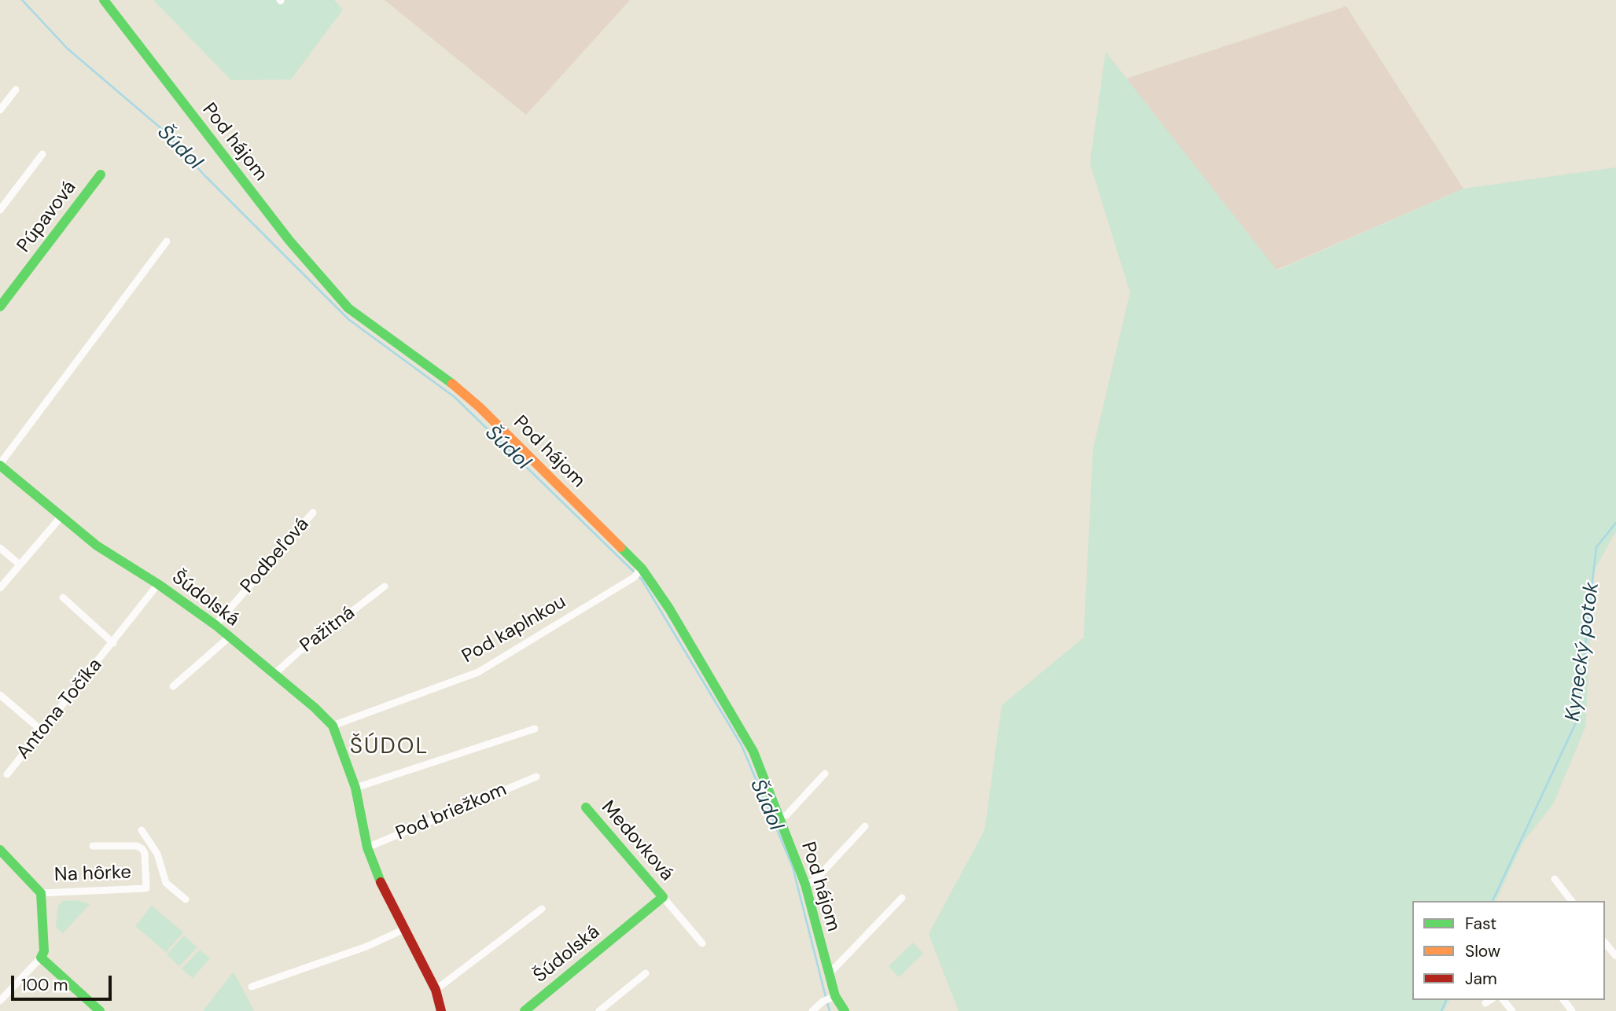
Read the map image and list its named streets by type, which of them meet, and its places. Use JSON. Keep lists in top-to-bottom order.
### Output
{
  "streets": {
    "street": [
      "Pod hájom",
      "Púpavová",
      "Podbeľová",
      "Šúdolská",
      "Pažitná",
      "Pod kaplnkou",
      "Antona Točíka",
      "Pod briežkom",
      "Medovková",
      "Na hôrke"
    ]
  },
  "crossings": [
    ["Pod hájom", "Pod kaplnkou"],
    ["Podbeľová", "Šúdolská"],
    ["Šúdolská", "Pažitná"],
    ["Šúdolská", "Pod kaplnkou"],
    ["Šúdolská", "Antona Točíka"],
    ["Šúdolská", "Pod briežkom"],
    ["Šúdolská", "Medovková"]
  ],
  "districts": ["ŠÚDOL"],
  "water": ["Šúdol", "Kynecký potok"],
  "legend": ["Fast", "Slow", "Jam"],
  "scale_bar": "100 m"
}
